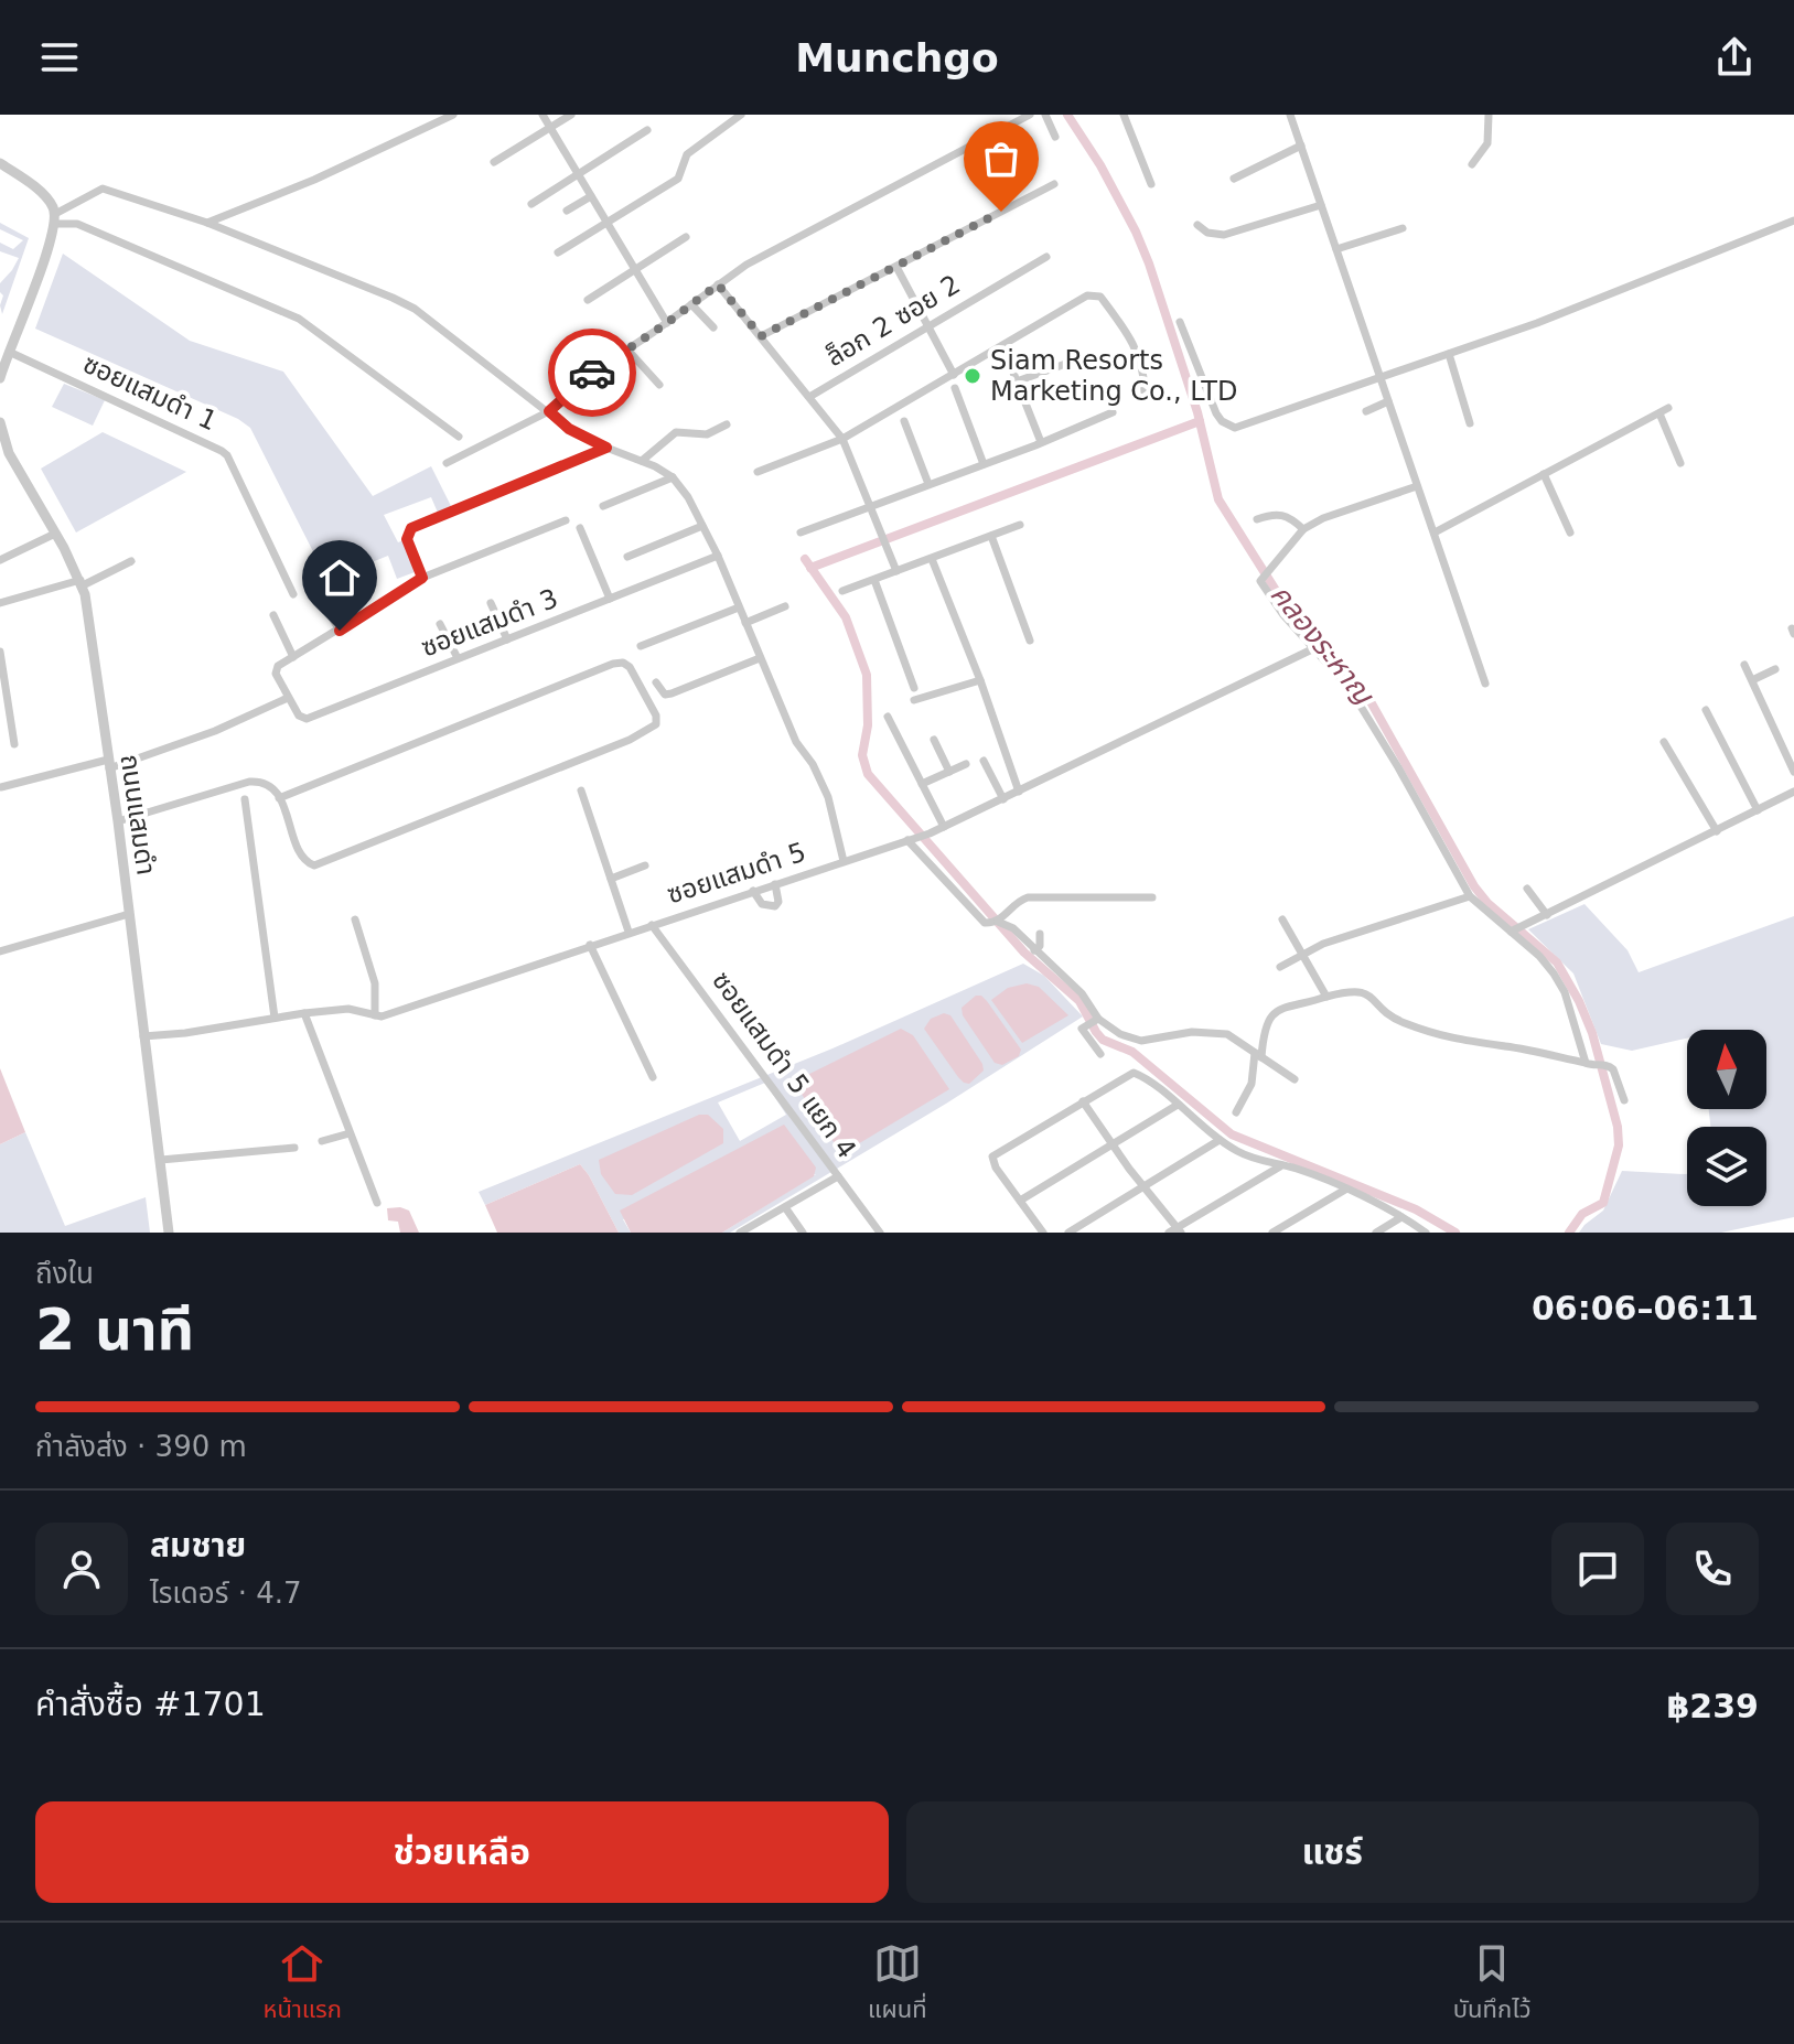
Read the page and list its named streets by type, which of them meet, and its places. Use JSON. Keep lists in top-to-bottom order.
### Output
{
  "streets": {
    "street": [
      "ล็อก 2 ซอย 2",
      "ซอยแสมดำ 1",
      "ซอยแสมดำ 3",
      "ถนนแสมดำ",
      "ซอยแสมดำ 5",
      "ซอยแสมดำ 5 แยก 4"
    ]
  },
  "crossings": [
    ["ถนนแสมดำ", "ซอยแสมดำ 5"],
    ["ซอยแสมดำ 5", "ซอยแสมดำ 5 แยก 4"]
  ],
  "water": ["คลองระหาญ"],
  "places": ["Siam Resorts Marketing Co., LTD"],
  "north": "top",
  "page": {
    "header": "Munchgo",
    "heading": ["2 นาที", "ถึงใน", "06:06–06:11"],
    "panel": [
      "สมชาย",
      "ไรเดอร์ · 4.7",
      "คำสั่งซื้อ #1701",
      "฿239"
    ],
    "bar": "กำลังส่ง · 390 m",
    "buttons": ["ช่วยเหลือ", "แชร์"],
    "tabs": ["หน้าแรก", "แผนที่", "บันทึกไว้"]
  }
}
